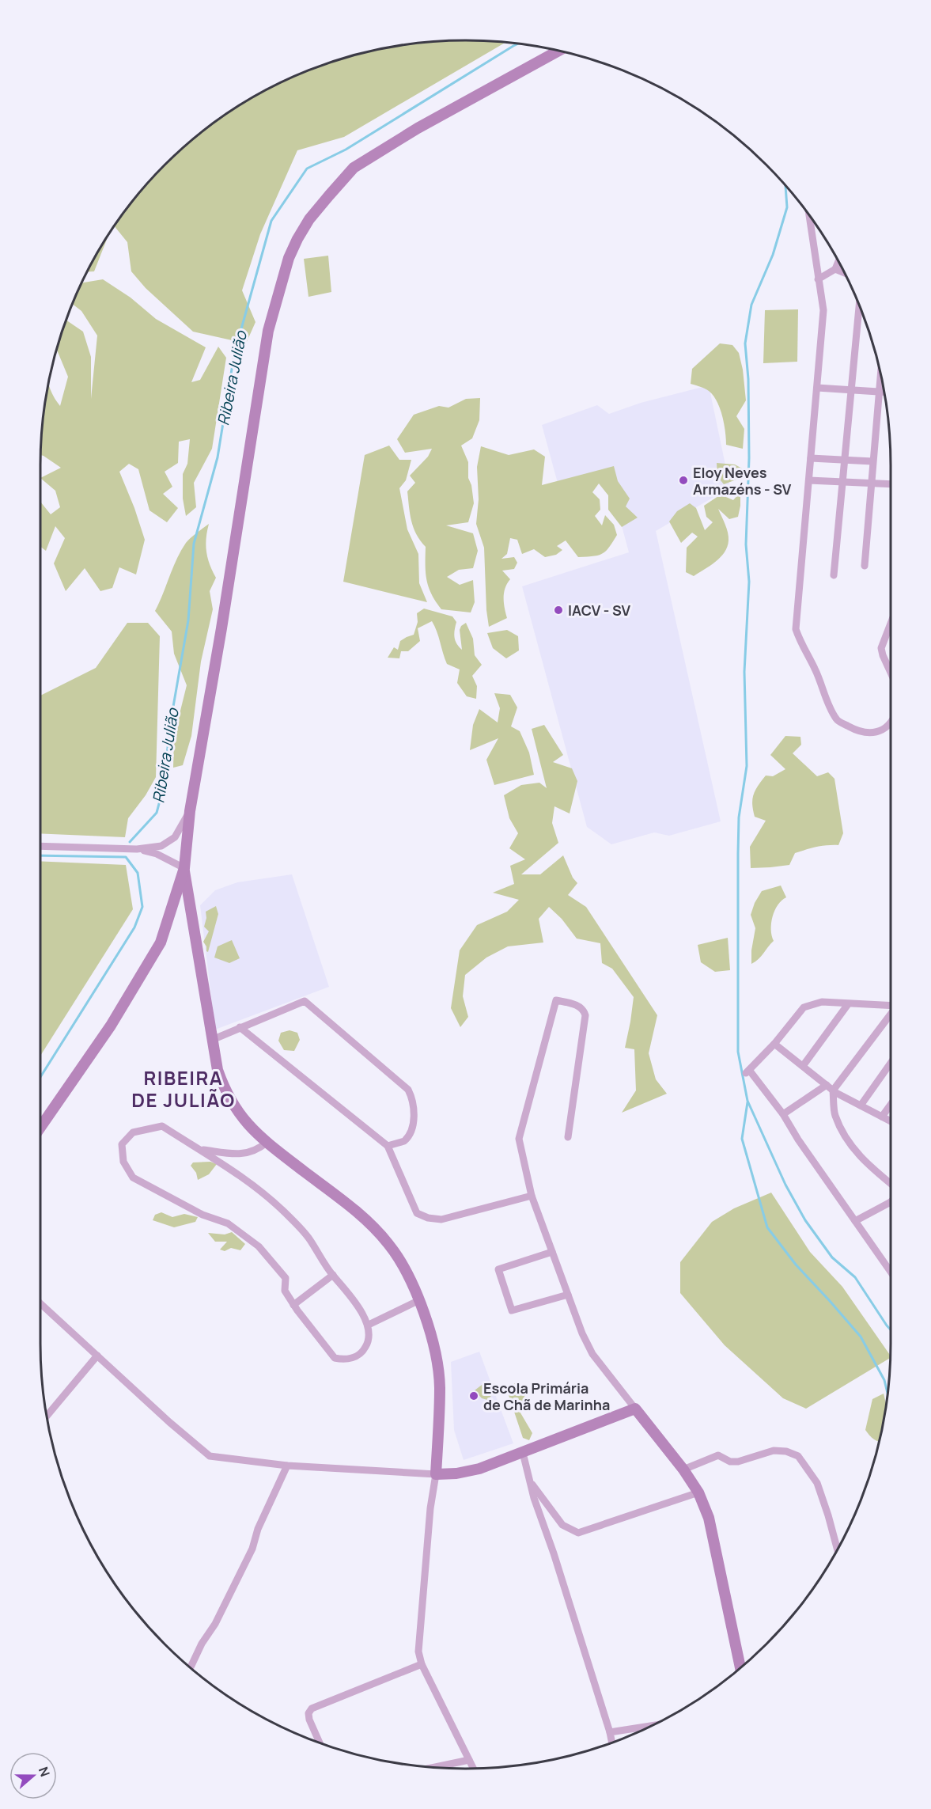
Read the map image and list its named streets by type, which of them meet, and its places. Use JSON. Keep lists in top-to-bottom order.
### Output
{
  "districts": ["RIBEIRA DE JULIÃO"],
  "water": ["Ribeira Julião"],
  "places": ["Eloy Neves Armazéns - SV", "IACV - SV", "Escola Primária de Chã de Marinha"],
  "north": "right"
}
